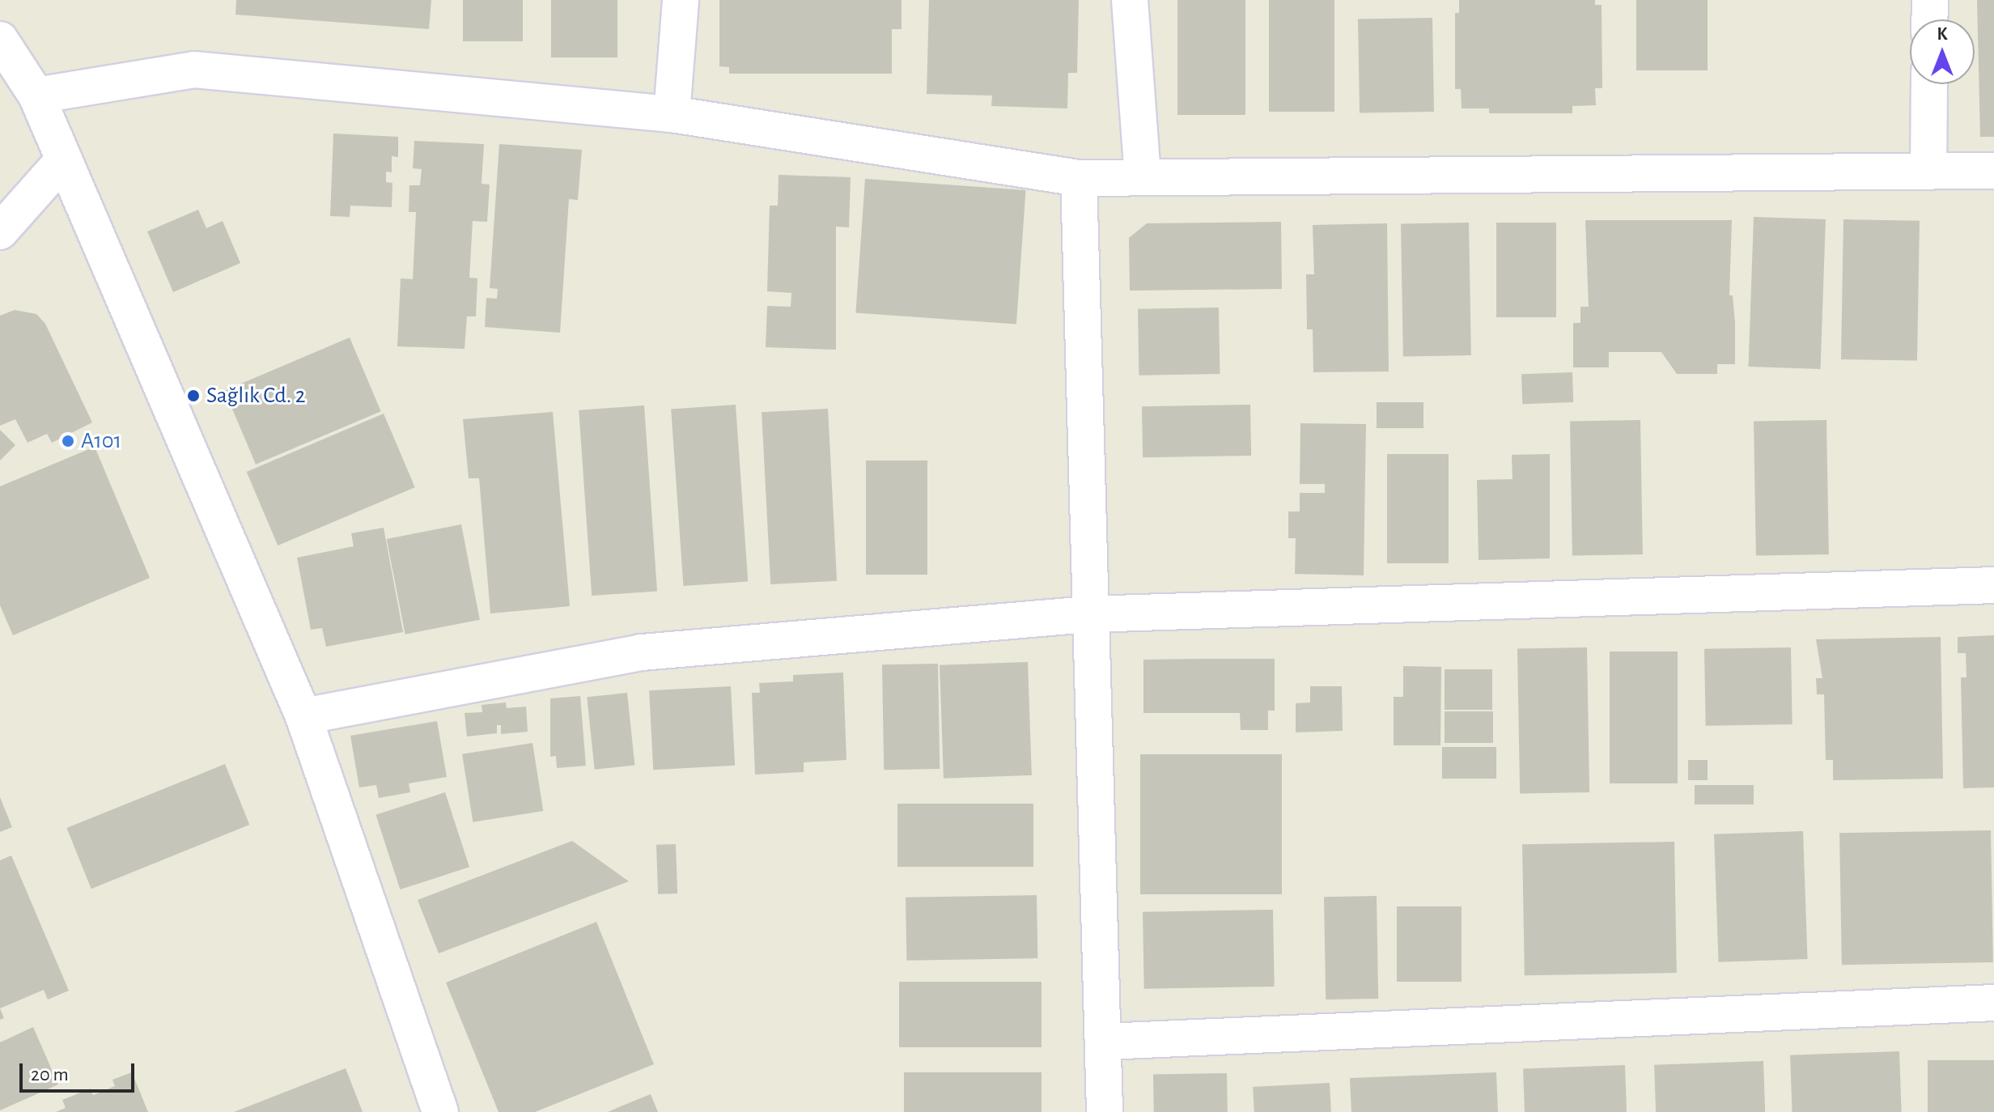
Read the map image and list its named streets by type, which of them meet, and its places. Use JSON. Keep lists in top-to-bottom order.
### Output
{
  "places": ["Sağlık Cd. 2", "A101"],
  "scale_bar": "20 m",
  "north": "top"
}
